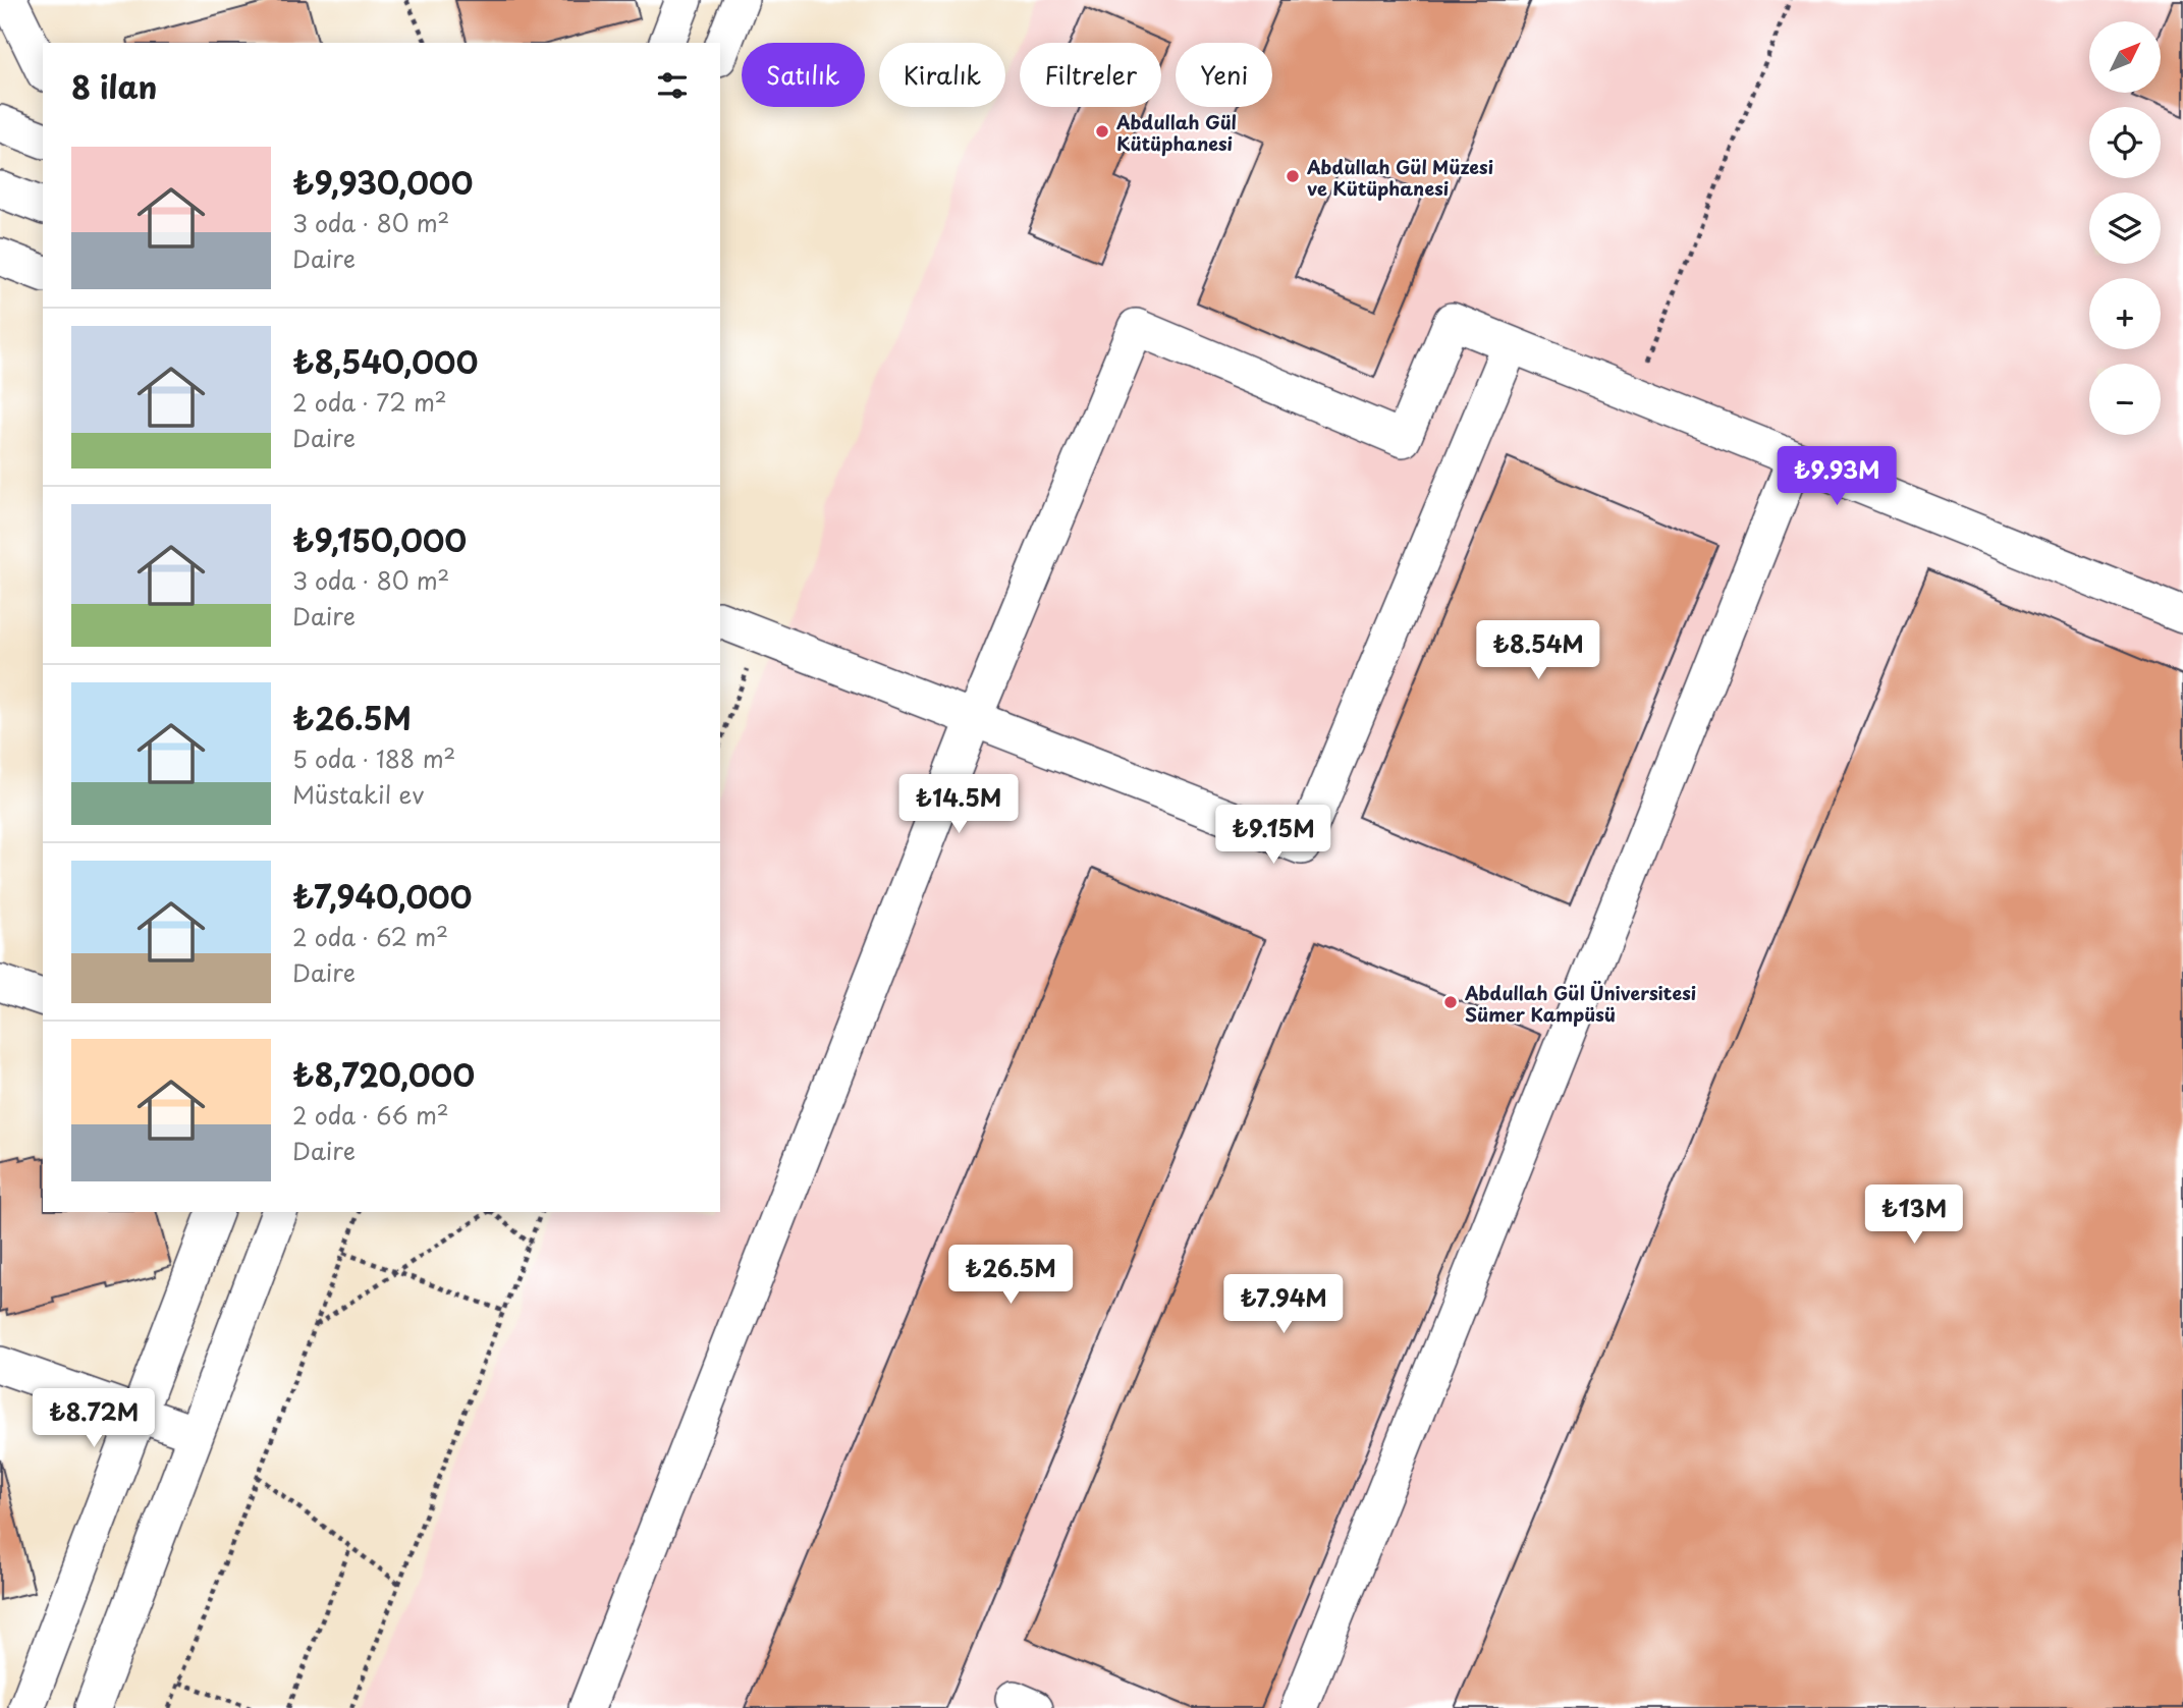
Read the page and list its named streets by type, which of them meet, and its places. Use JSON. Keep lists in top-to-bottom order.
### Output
{
  "places": ["Abdullah Gül Kütüphanesi", "Abdullah Gül Müzesi ve Kütüphanesi", "Abdullah Gül Üniversitesi Sümer Kampüsü"],
  "north": "top right",
  "page": {
    "map_buttons": ["+", "−"],
    "chip": [
      "Satılık",
      "Kiralık",
      "Filtreler",
      "Yeni"
    ],
    "heading": "8 ilan",
    "list": [
      {
        "name": "₺9,930,000",
        "note": "3 oda · 80 m² · Daire"
      },
      {
        "name": "₺8,540,000",
        "note": "2 oda · 72 m² · Daire"
      },
      {
        "name": "₺9,150,000",
        "note": "3 oda · 80 m² · Daire"
      },
      {
        "name": "₺26.5M",
        "note": "5 oda · 188 m² · Müstakil ev"
      },
      {
        "name": "₺7,940,000",
        "note": "2 oda · 62 m² · Daire"
      },
      {
        "name": "₺8,720,000",
        "note": "2 oda · 66 m² · Daire"
      }
    ],
    "price": [
      "₺9.93M",
      "₺8.54M",
      "₺14.5M",
      "₺9.15M",
      "₺13M",
      "₺26.5M",
      "₺7.94M",
      "₺8.72M"
    ]
  }
}
